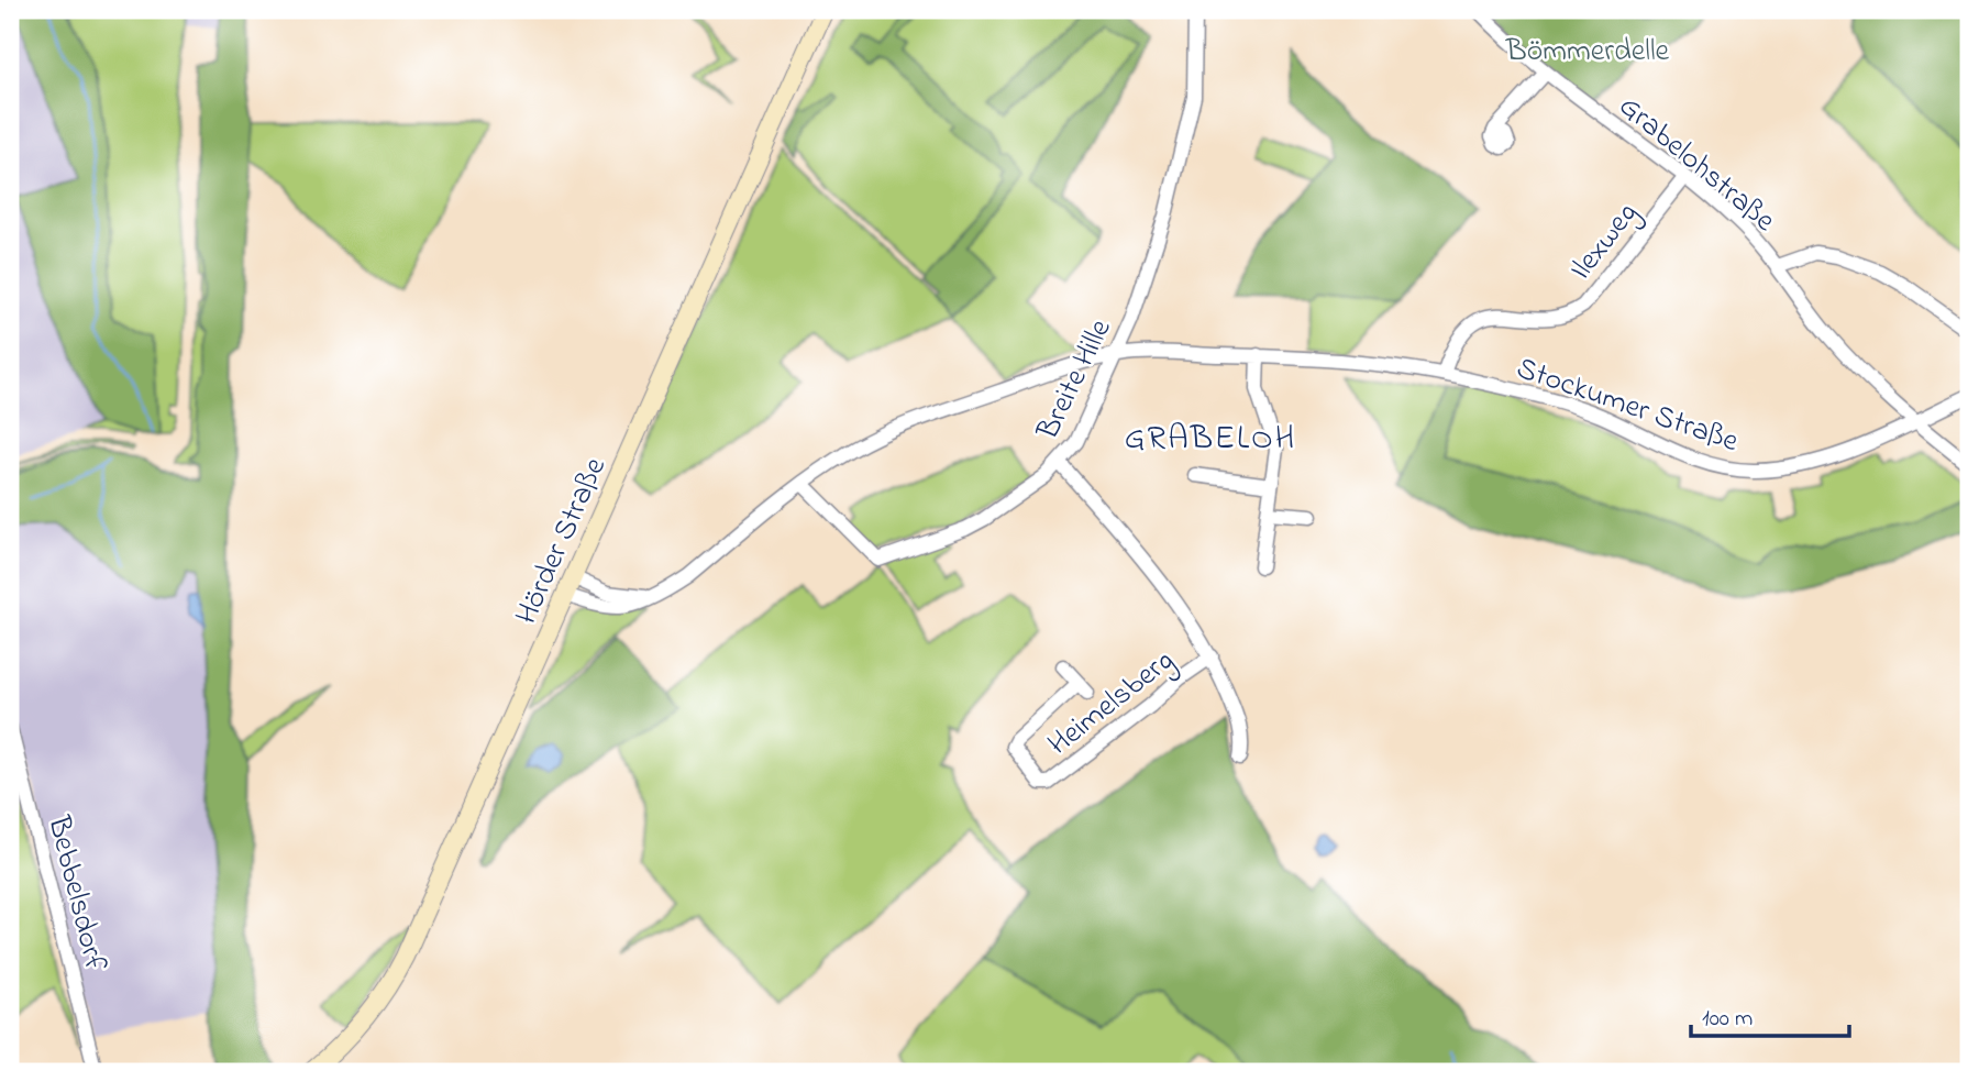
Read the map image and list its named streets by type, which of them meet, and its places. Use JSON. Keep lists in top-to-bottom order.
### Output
{
  "streets": {
    "main road": ["Hörder Straße"],
    "street": [
      "Grabelohstraße",
      "Ilexweg",
      "Breite Hille",
      "Stockumer Straße",
      "Heimelsberg",
      "Bebbelsdorf"
    ]
  },
  "crossings": [
    ["Grabelohstraße", "Ilexweg"],
    ["Grabelohstraße", "Stockumer Straße"],
    ["Ilexweg", "Stockumer Straße"],
    ["Breite Hille", "Stockumer Straße"],
    ["Breite Hille", "Heimelsberg"],
    ["Stockumer Straße", "Hörder Straße"]
  ],
  "districts": ["GRABELOH"],
  "parks": ["Bömmerdelle"],
  "scale_bar": "100 m"
}
